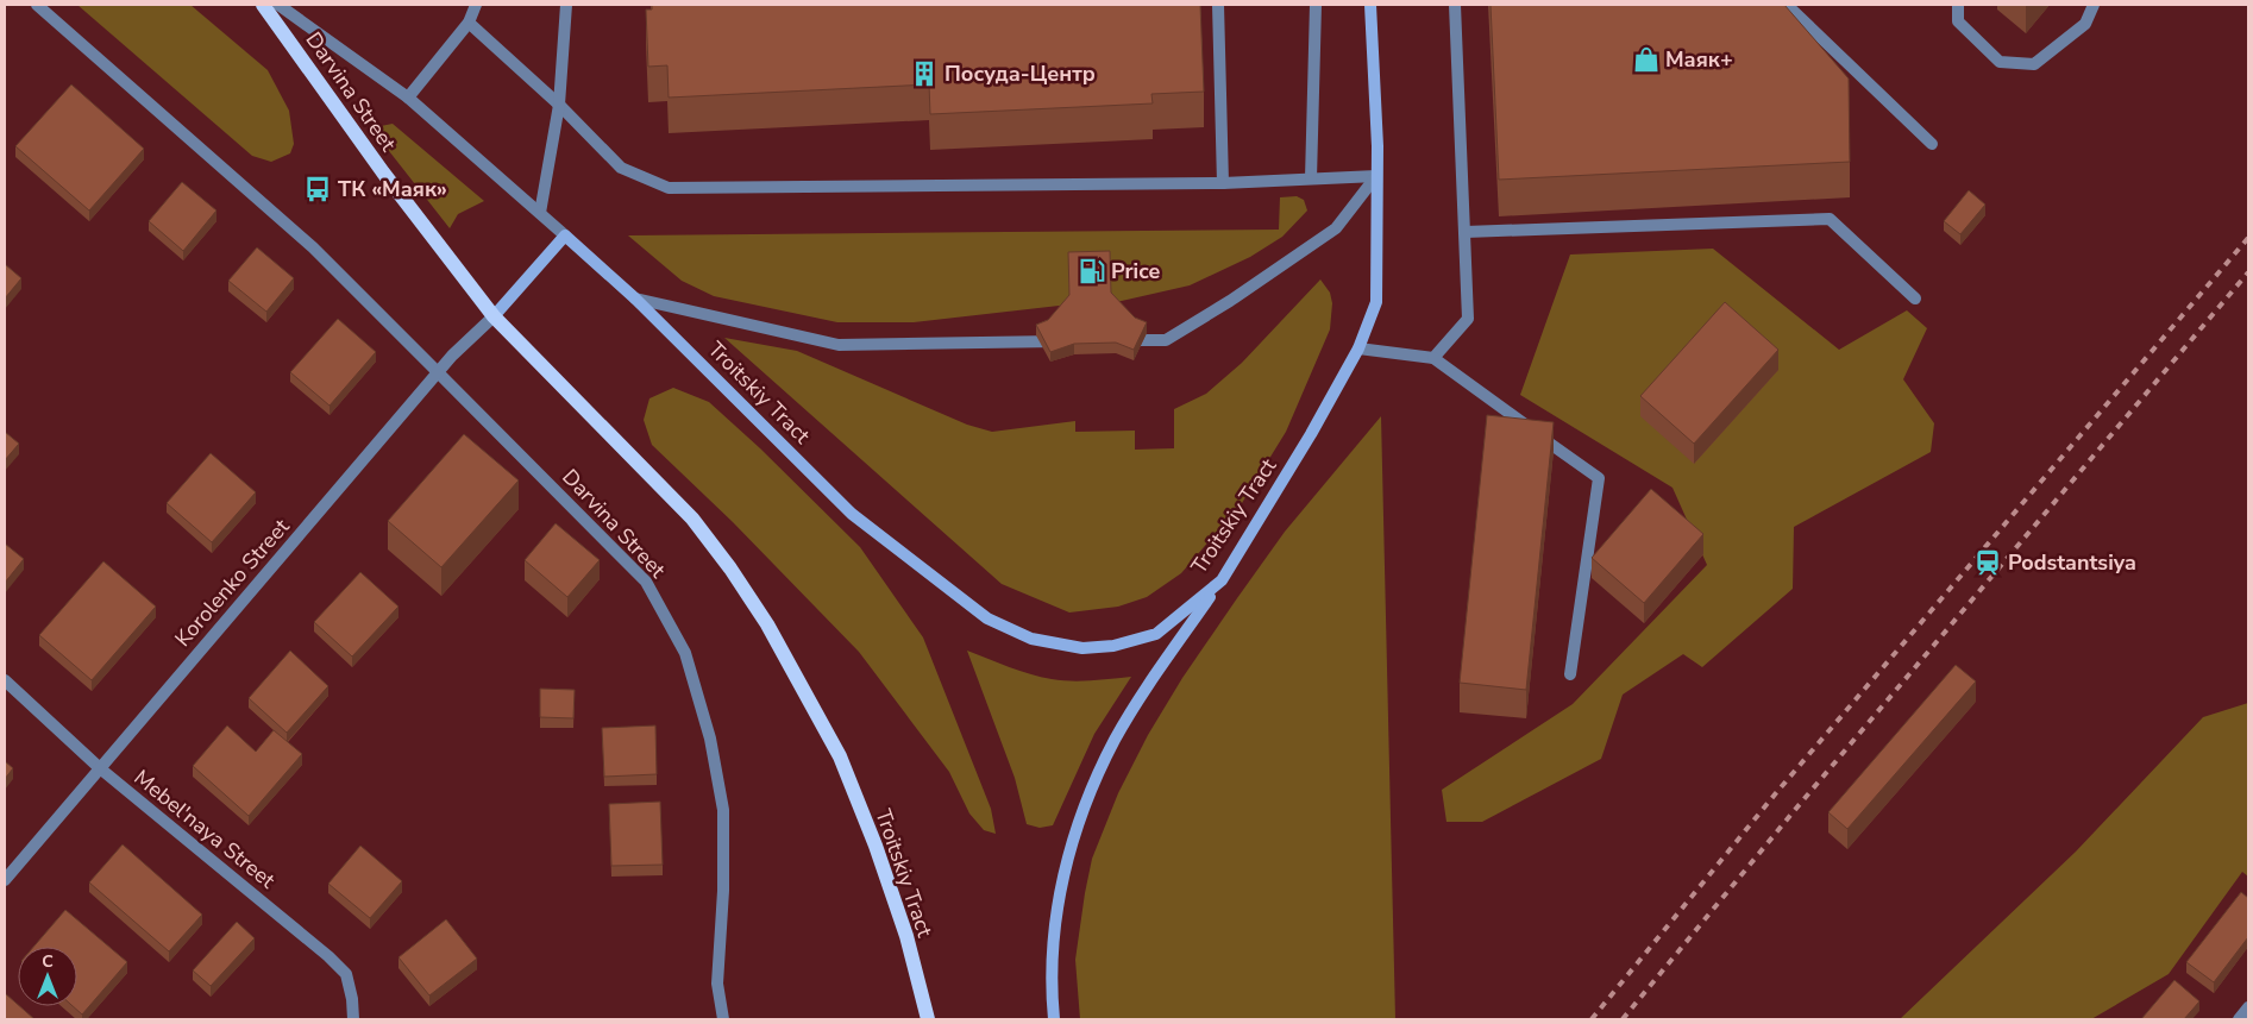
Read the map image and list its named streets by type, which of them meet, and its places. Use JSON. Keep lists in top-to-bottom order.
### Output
{
  "streets": {
    "main road": ["Darvina Street", "Troitskiy Tract"],
    "street": ["Korolenko Street", "Mebel'naya Street"]
  },
  "crossings": [
    ["Darvina Street", "Troitskiy Tract"],
    ["Darvina Street", "Korolenko Street"],
    ["Troitskiy Tract", "Korolenko Street"],
    ["Korolenko Street", "Mebel'naya Street"]
  ],
  "places": {
    "shop": ["Маяк+"],
    "building": ["Посуда-Центр"],
    "bus stop": ["ТК «Маяк»"],
    "fuel station": ["Price"],
    "station": ["Podstantsiya"]
  },
  "north": "top"
}
